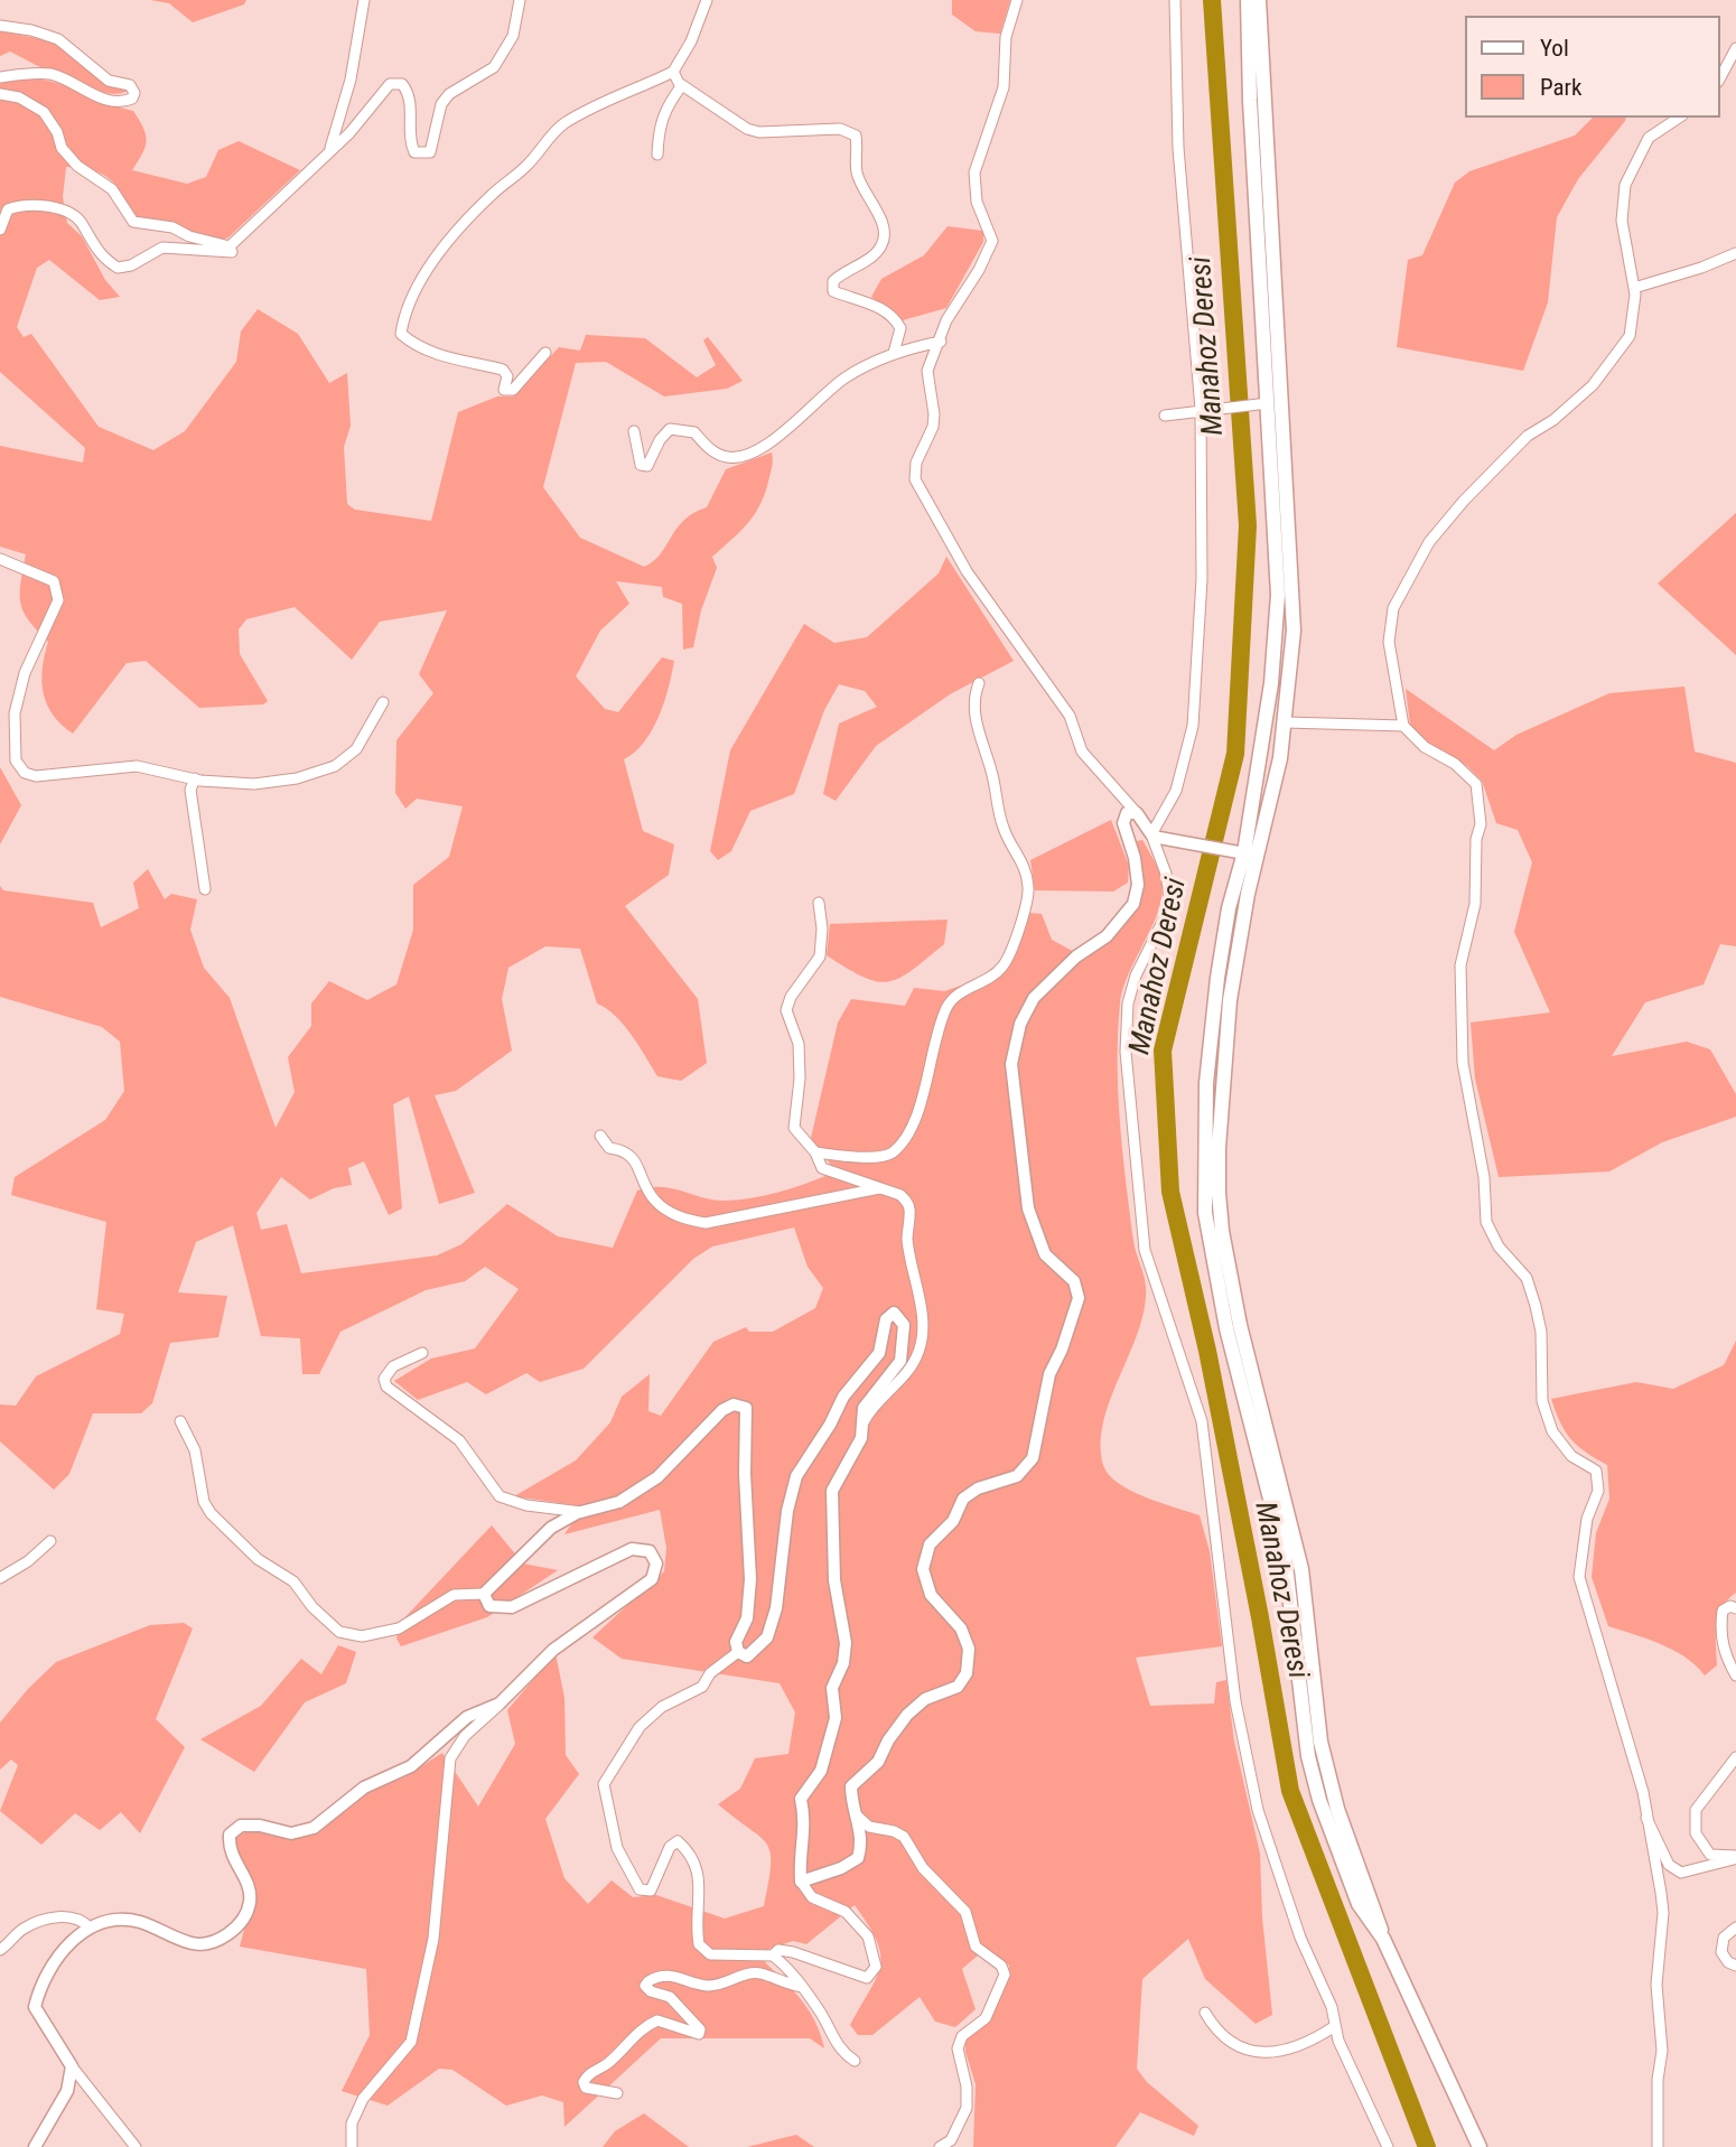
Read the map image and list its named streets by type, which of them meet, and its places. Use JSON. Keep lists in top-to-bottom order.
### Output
{
  "water": ["Manahoz Deresi"],
  "legend": ["Yol", "Park"]
}
